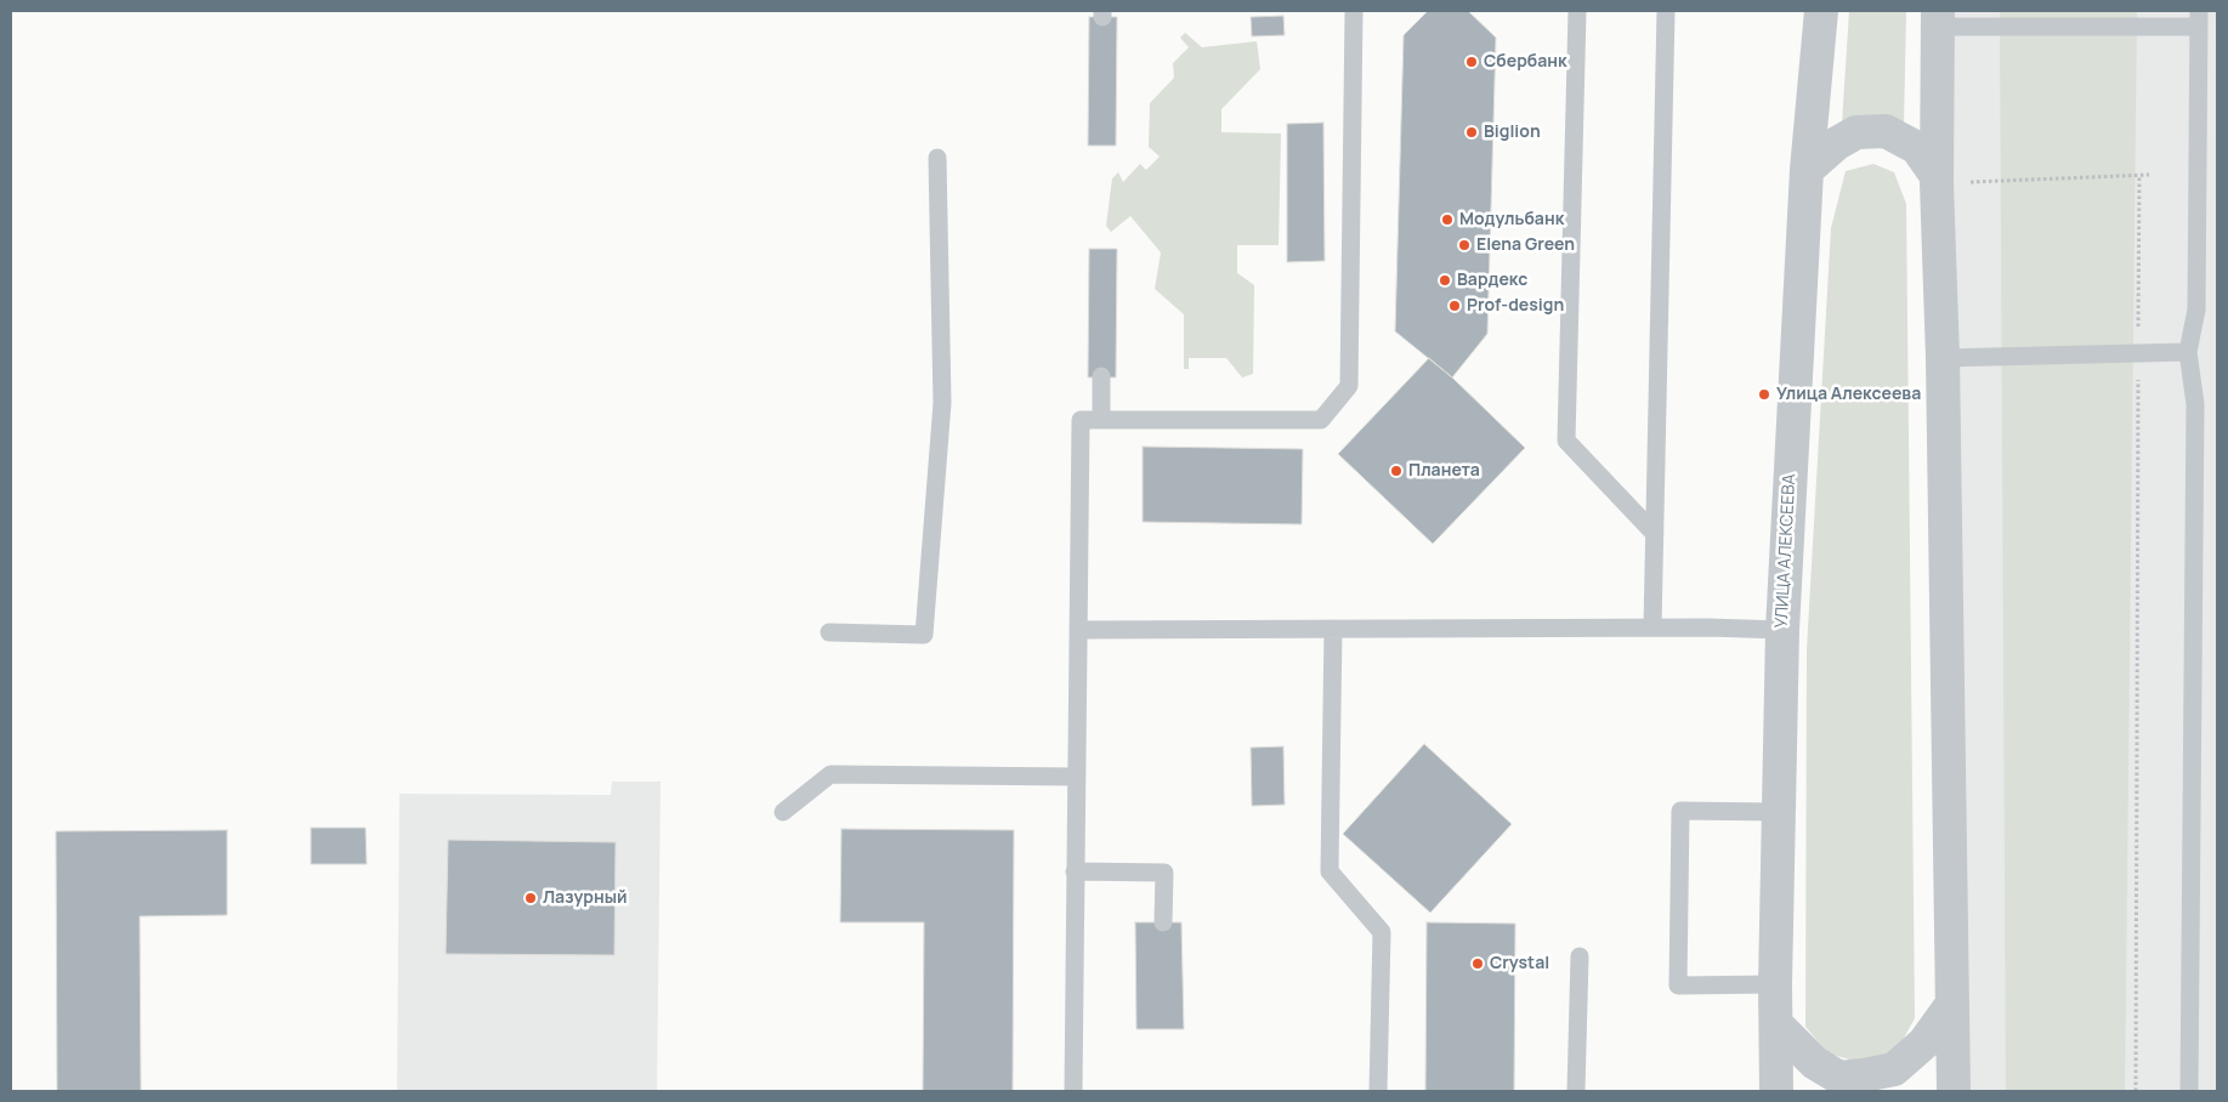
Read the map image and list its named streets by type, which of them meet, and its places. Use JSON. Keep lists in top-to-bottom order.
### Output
{
  "streets": {
    "street": ["УЛИЦА АЛЕКСЕЕВА"]
  },
  "places": [
    "Сбербанк",
    "Biglion",
    "Модульбанк",
    "Elena Green",
    "Вардекс",
    "Prof-design",
    "Улица Алексеева",
    "Планета",
    "Лазурный",
    "Crystal"
  ]
}
